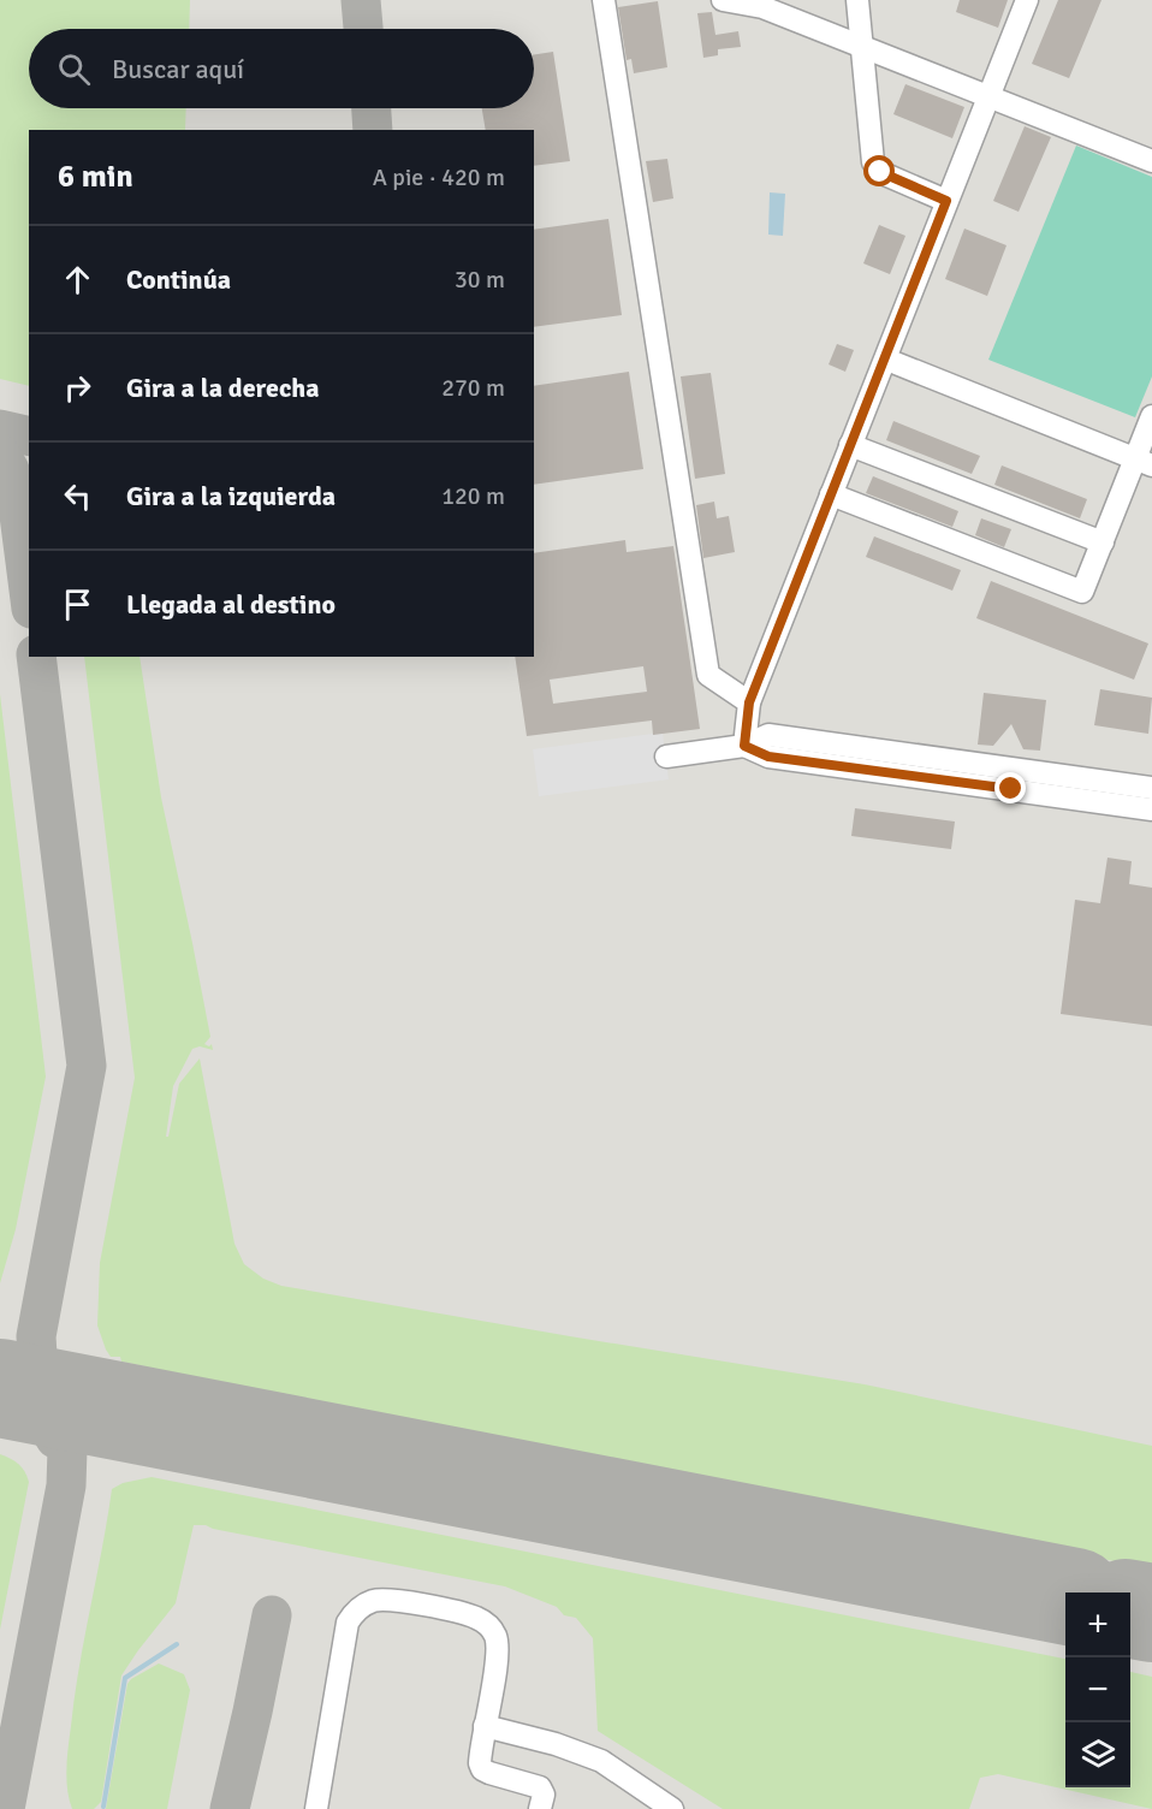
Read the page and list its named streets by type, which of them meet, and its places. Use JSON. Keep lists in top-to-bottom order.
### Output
{
  "page": {
    "search": "Buscar aquí",
    "heading": ["6 min", "A pie · 420 m"],
    "list": [
      ["Continúa", "30 m"],
      ["Gira a la derecha", "270 m"],
      ["Gira a la izquierda", "120 m"],
      "Llegada al destino"
    ],
    "map_buttons": ["+", "−"]
  }
}
